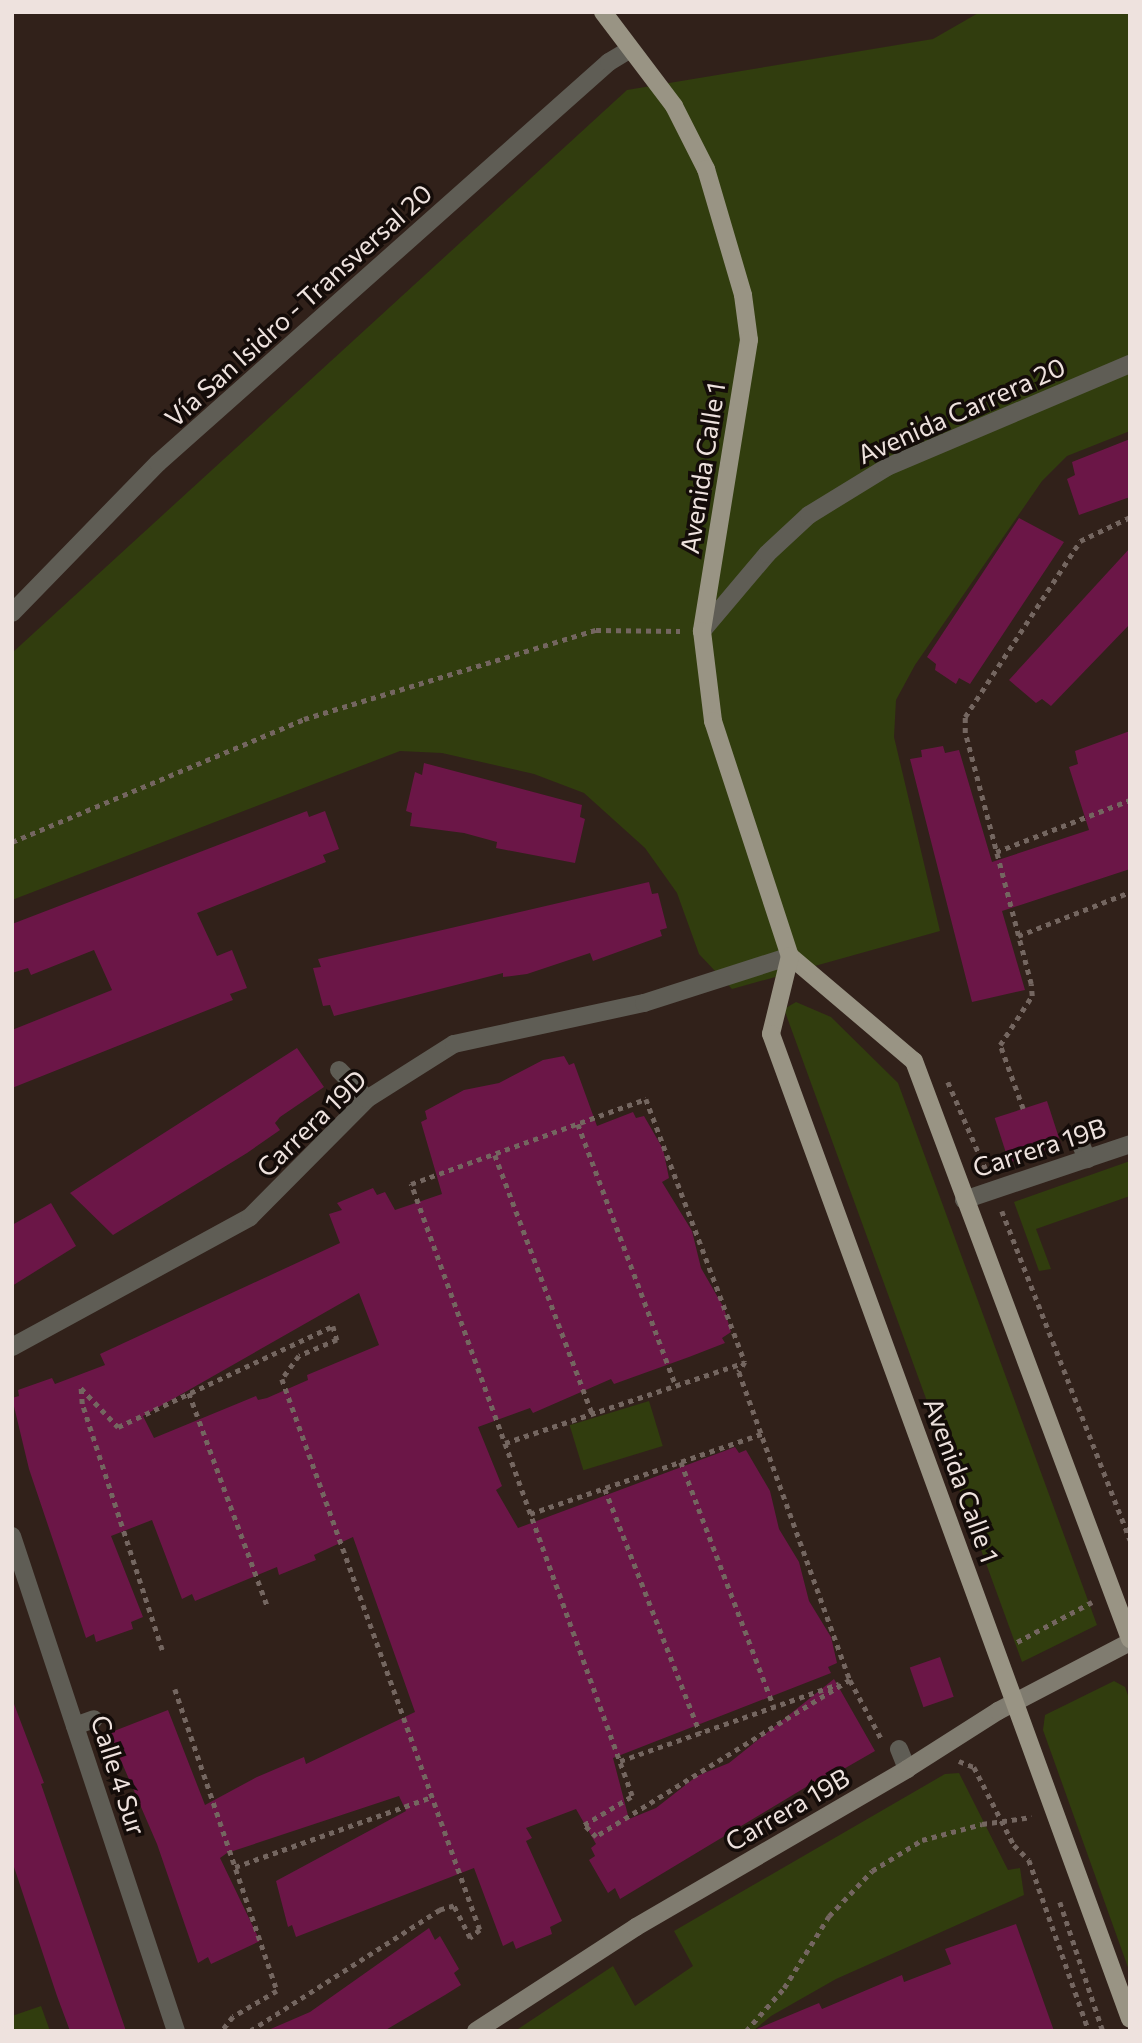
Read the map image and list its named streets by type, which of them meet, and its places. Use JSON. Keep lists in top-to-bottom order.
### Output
{
  "streets": {
    "main road": ["Avenida Calle 1", "Carrera 19B"],
    "street": [
      "Vía San Isidro - Transversal 20",
      "Avenida Carrera 20",
      "Carrera 19D",
      "Calle 4 Sur"
    ]
  },
  "crossings": [
    ["Vía San Isidro - Transversal 20", "Avenida Calle 1"],
    ["Avenida Carrera 20", "Avenida Calle 1"],
    ["Avenida Calle 1", "Carrera 19D"],
    ["Avenida Calle 1", "Carrera 19B"]
  ]
}
